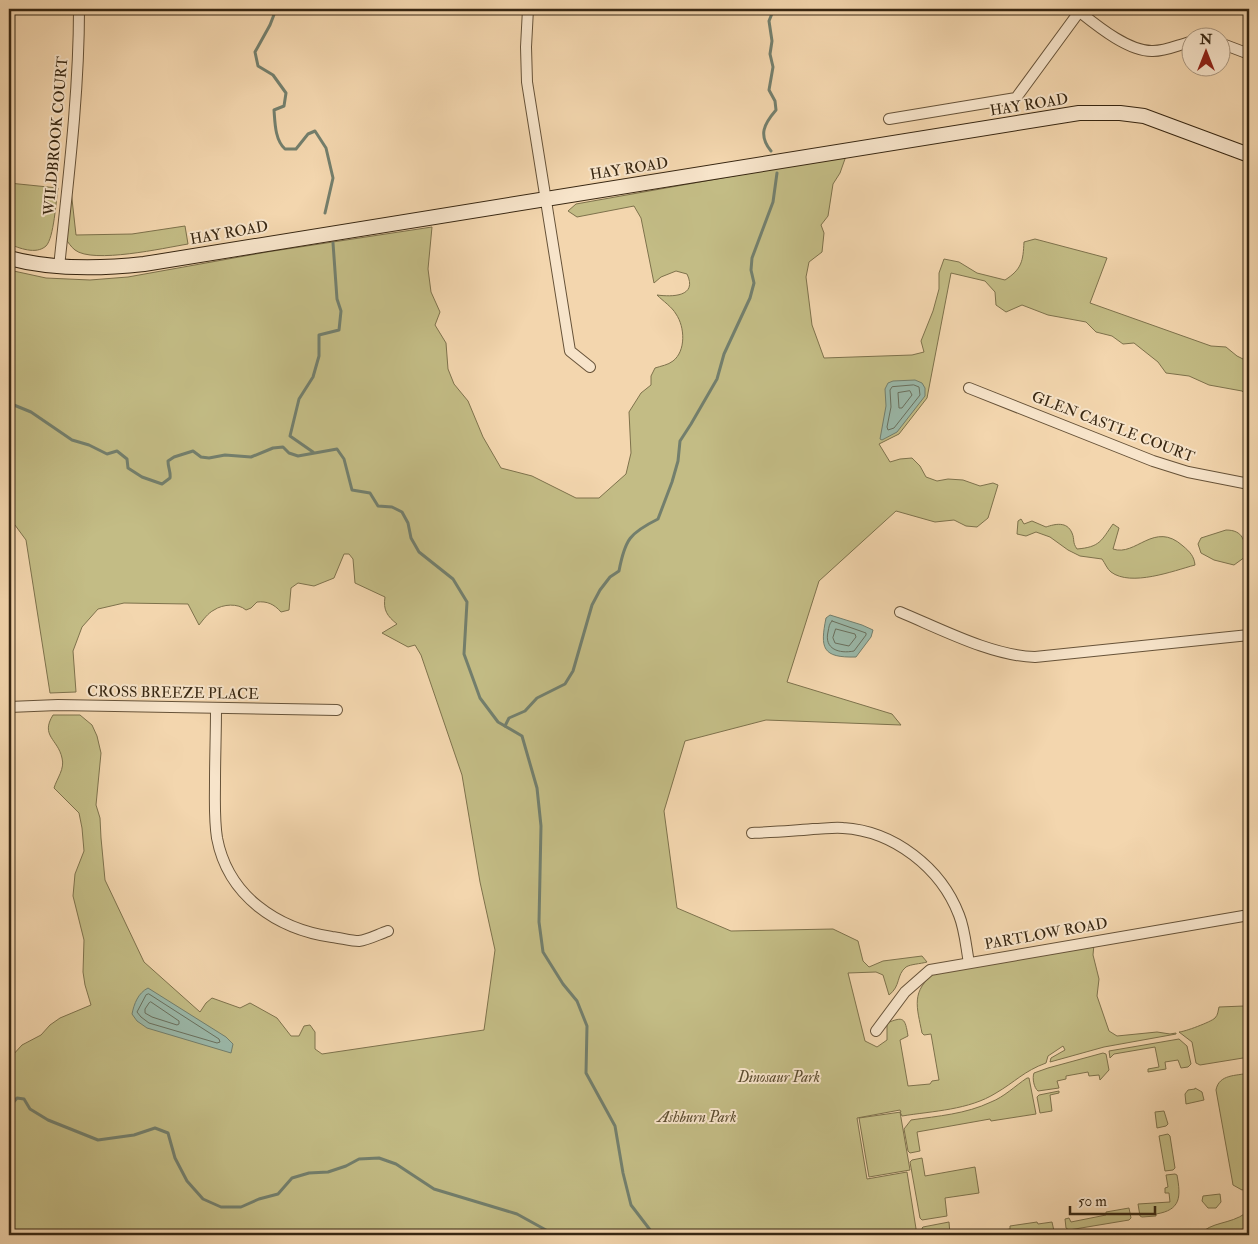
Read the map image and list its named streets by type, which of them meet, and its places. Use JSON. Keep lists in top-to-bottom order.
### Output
{
  "streets": {
    "street": [
      "HAY ROAD",
      "WILDBROOK COURT",
      "GLEN CASTLE COURT",
      "CROSS BREEZE PLACE",
      "PARTLOW ROAD"
    ]
  },
  "crossings": [
    ["HAY ROAD", "WILDBROOK COURT"]
  ],
  "parks": ["Dinosaur Park", "Ashburn Park"],
  "scale_bar": "50 m",
  "north": "top"
}
